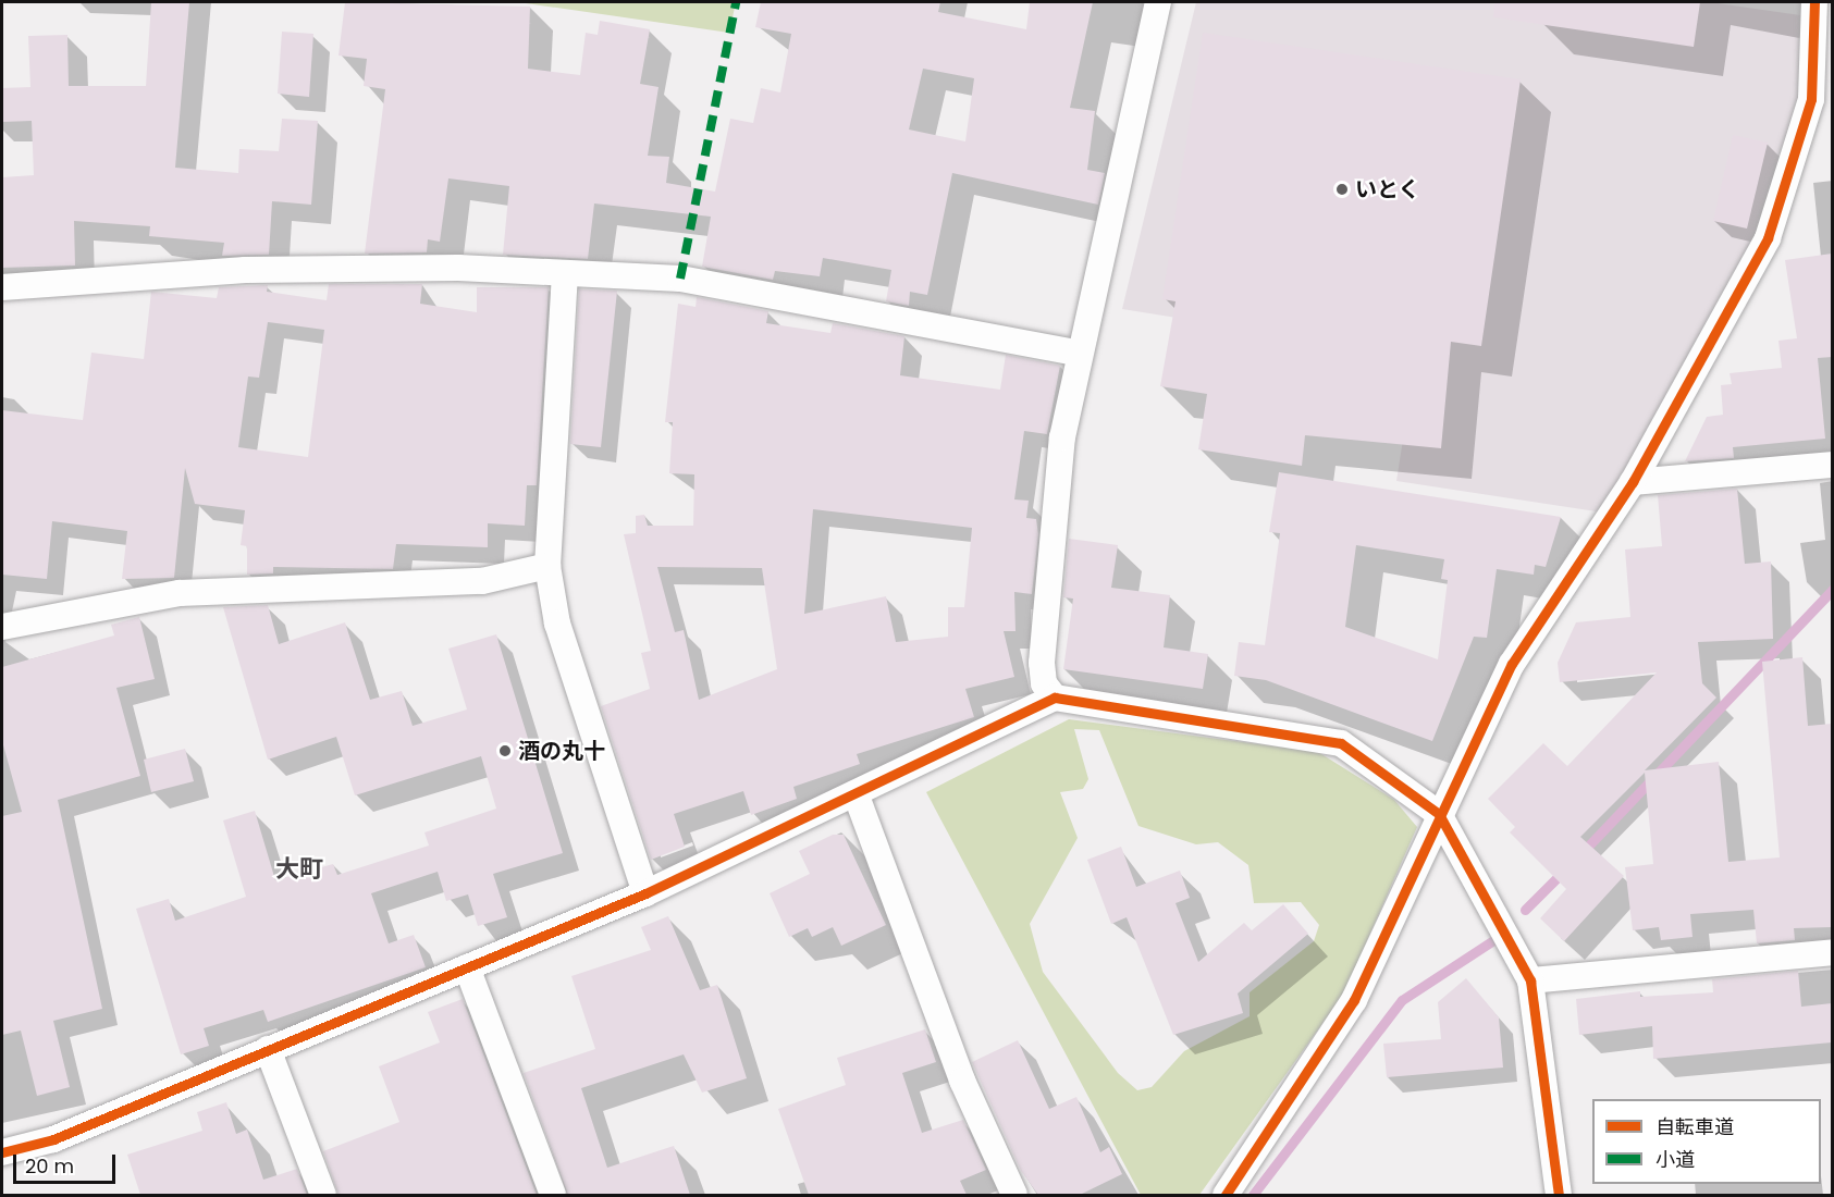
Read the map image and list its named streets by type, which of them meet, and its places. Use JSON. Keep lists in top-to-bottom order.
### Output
{
  "districts": ["大町"],
  "places": ["いとく", "酒の丸十"],
  "legend": ["自転車道", "小道"],
  "scale_bar": "20 m"
}
